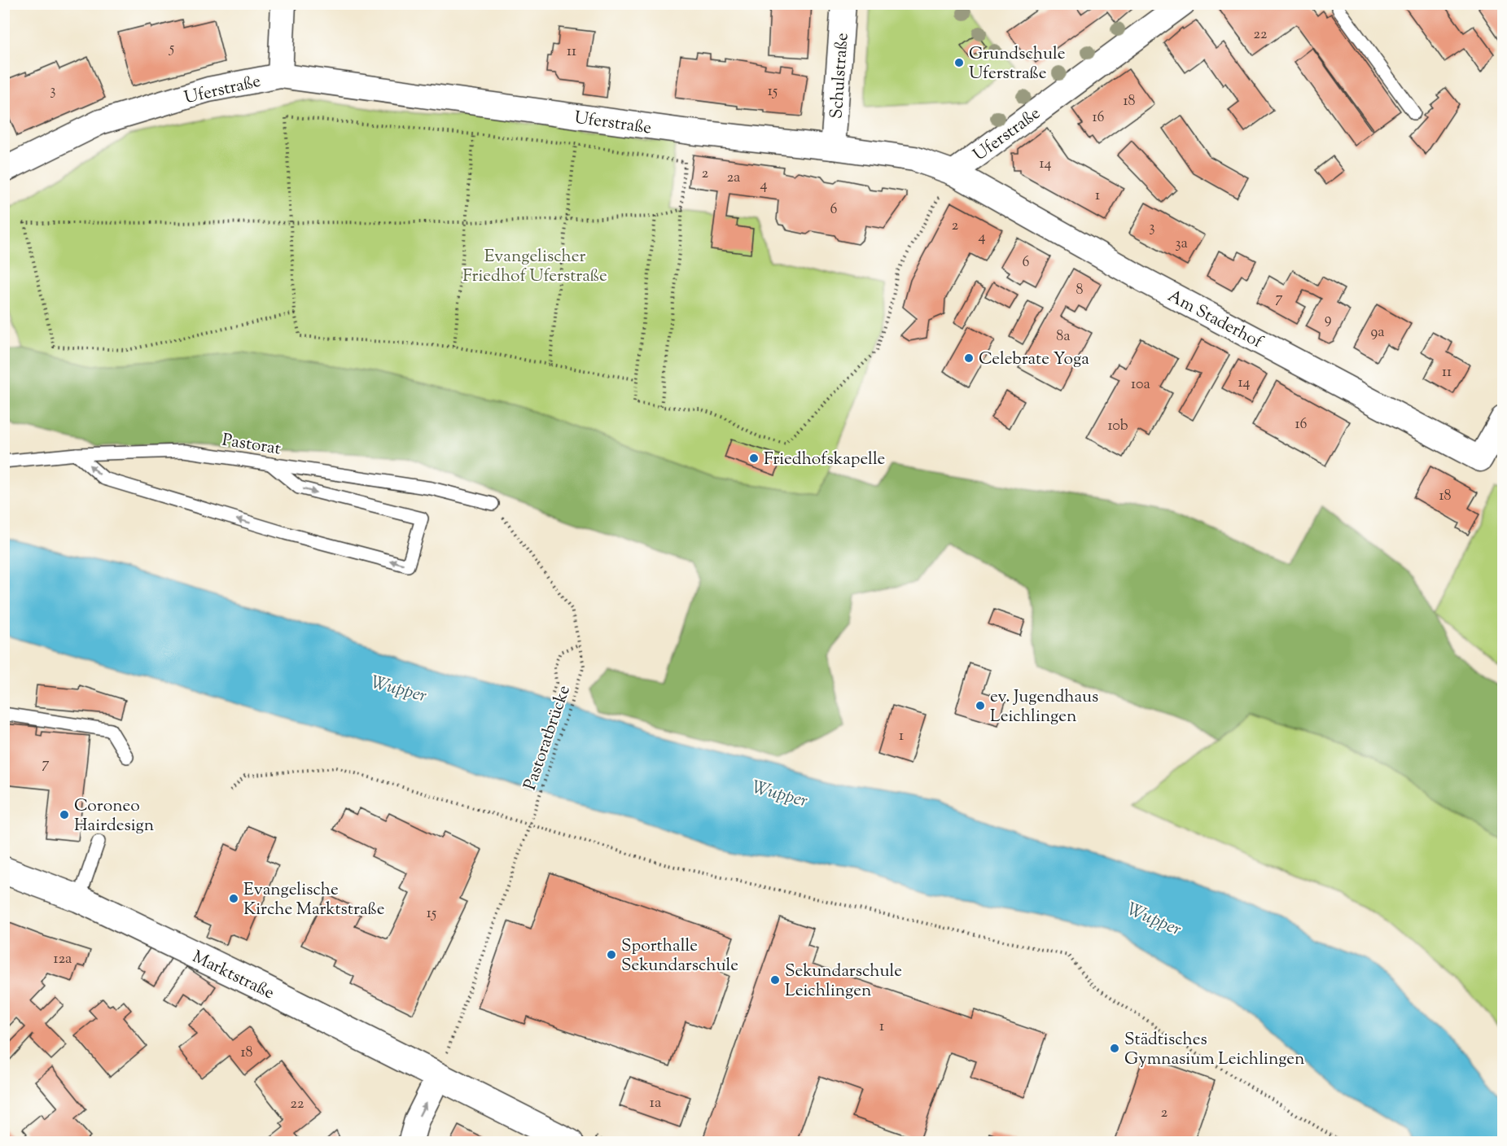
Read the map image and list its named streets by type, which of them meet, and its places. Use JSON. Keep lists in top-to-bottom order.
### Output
{
  "streets": {
    "main road": ["Marktstraße"],
    "street": ["Schulstraße", "Uferstraße", "Am Staderhof"],
    "lane": ["Pastorat"],
    "path": ["Pastoratbrücke"]
  },
  "crossings": [
    ["Schulstraße", "Uferstraße"],
    ["Uferstraße", "Am Staderhof"],
    ["Pastoratbrücke", "Marktstraße"]
  ],
  "water": ["Wupper"],
  "parks": ["Evangelischer Friedhof Uferstraße"],
  "places": [
    "Grundschule Uferstraße",
    "Celebrate Yoga",
    "Friedhofskapelle",
    "ev. Jugendhaus Leichlingen",
    "Coroneo Hairdesign",
    "Evangelische Kirche Marktstraße",
    "Sporthalle Sekundarschule",
    "Sekundarschule Leichlingen",
    "Städtisches Gymnasium Leichlingen"
  ],
  "house_numbers": [
    "22",
    "5",
    "11",
    "3",
    "15",
    "18",
    "16",
    "14",
    "2",
    "2a",
    "4",
    "1",
    "6",
    "2",
    "3",
    "4",
    "3a",
    "6",
    "8",
    "7",
    "9",
    "9a",
    "8a",
    "11",
    "14",
    "10a",
    "16",
    "10b",
    "18",
    "1",
    "7",
    "15",
    "12a",
    "1",
    "18",
    "1a",
    "22",
    "2"
  ]
}
